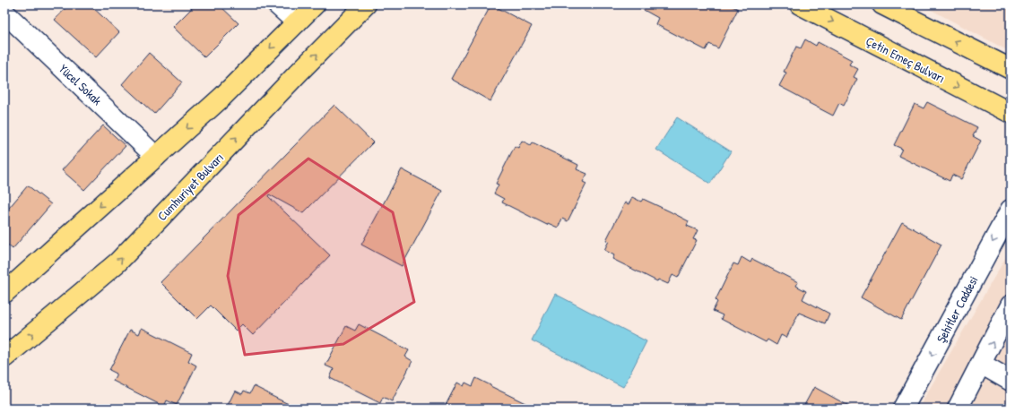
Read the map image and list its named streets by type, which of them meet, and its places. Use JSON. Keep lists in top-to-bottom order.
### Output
{
  "streets": {
    "main road": ["Çetin Emeç Bulvarı", "Cumhuriyet Bulvarı"],
    "street": ["Yücel Sokak", "Şehitler Caddesi"]
  }
}
